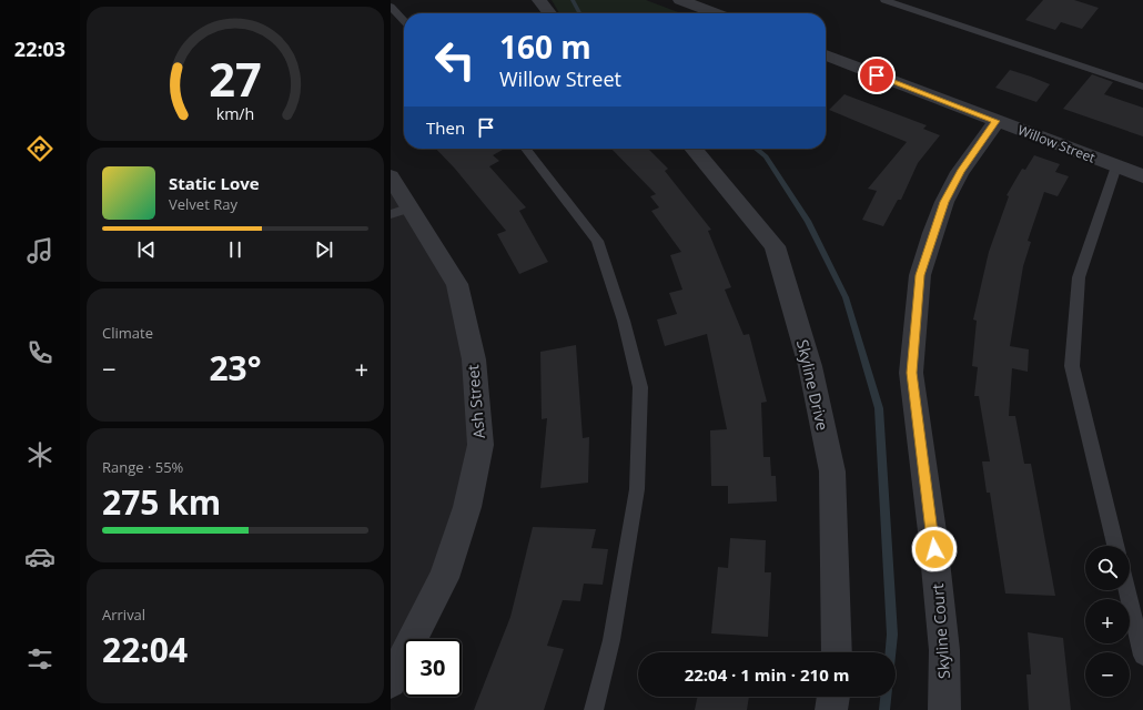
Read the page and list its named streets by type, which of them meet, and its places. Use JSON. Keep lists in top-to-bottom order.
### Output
{
  "streets": {
    "street": [
      "Willow Street",
      "Skyline Drive",
      "Ash Street",
      "Skyline Court"
    ]
  },
  "crossings": [
    ["Willow Street", "Skyline Court"]
  ],
  "page": {
    "tabs": "22:03",
    "turn": ["160 m", "Willow Street"],
    "then": "Then",
    "song": ["Static Love", "Velvet Ray"],
    "tile": [
      "Climate",
      ["Range · 55%", "275 km"],
      ["Arrival", "22:04"]
    ],
    "heat": ["−", "23°", "+"],
    "map_buttons": ["+", "−"],
    "limit": "30",
    "trip": "22:04 · 1 min · 210 m",
    "gauge": ["27", "km/h"]
  }
}
